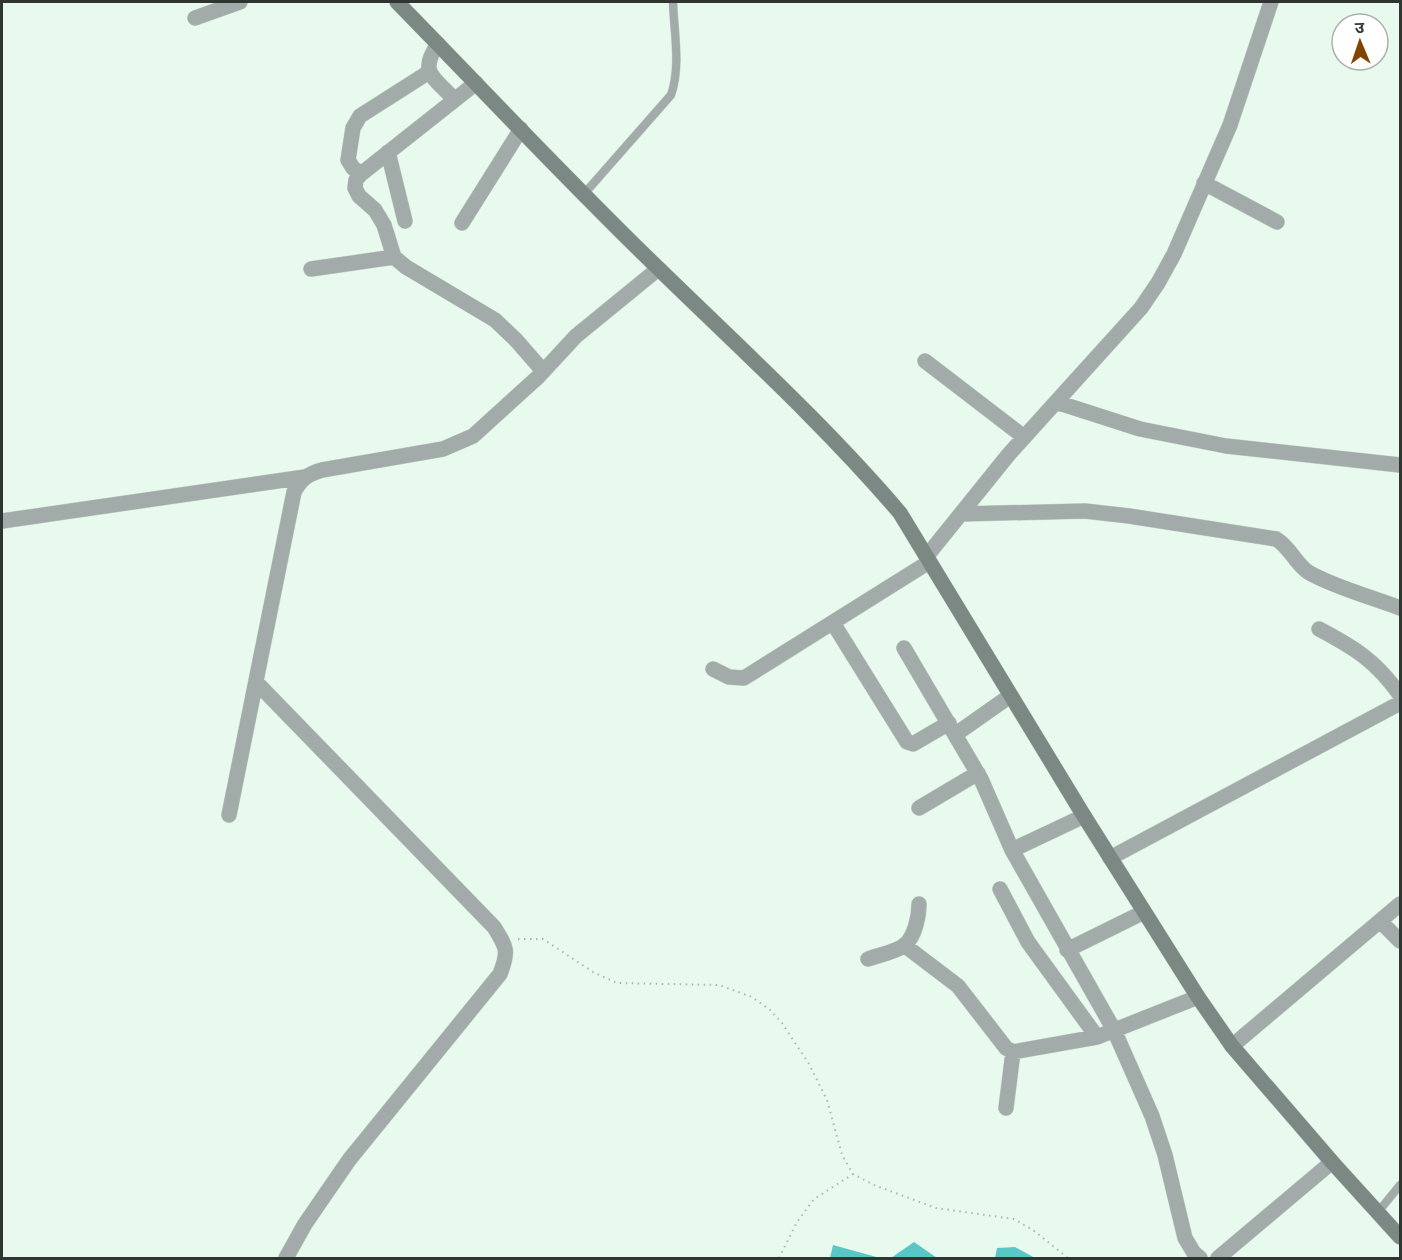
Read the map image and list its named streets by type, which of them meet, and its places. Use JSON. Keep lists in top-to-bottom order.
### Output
{
  "north": "top"
}
